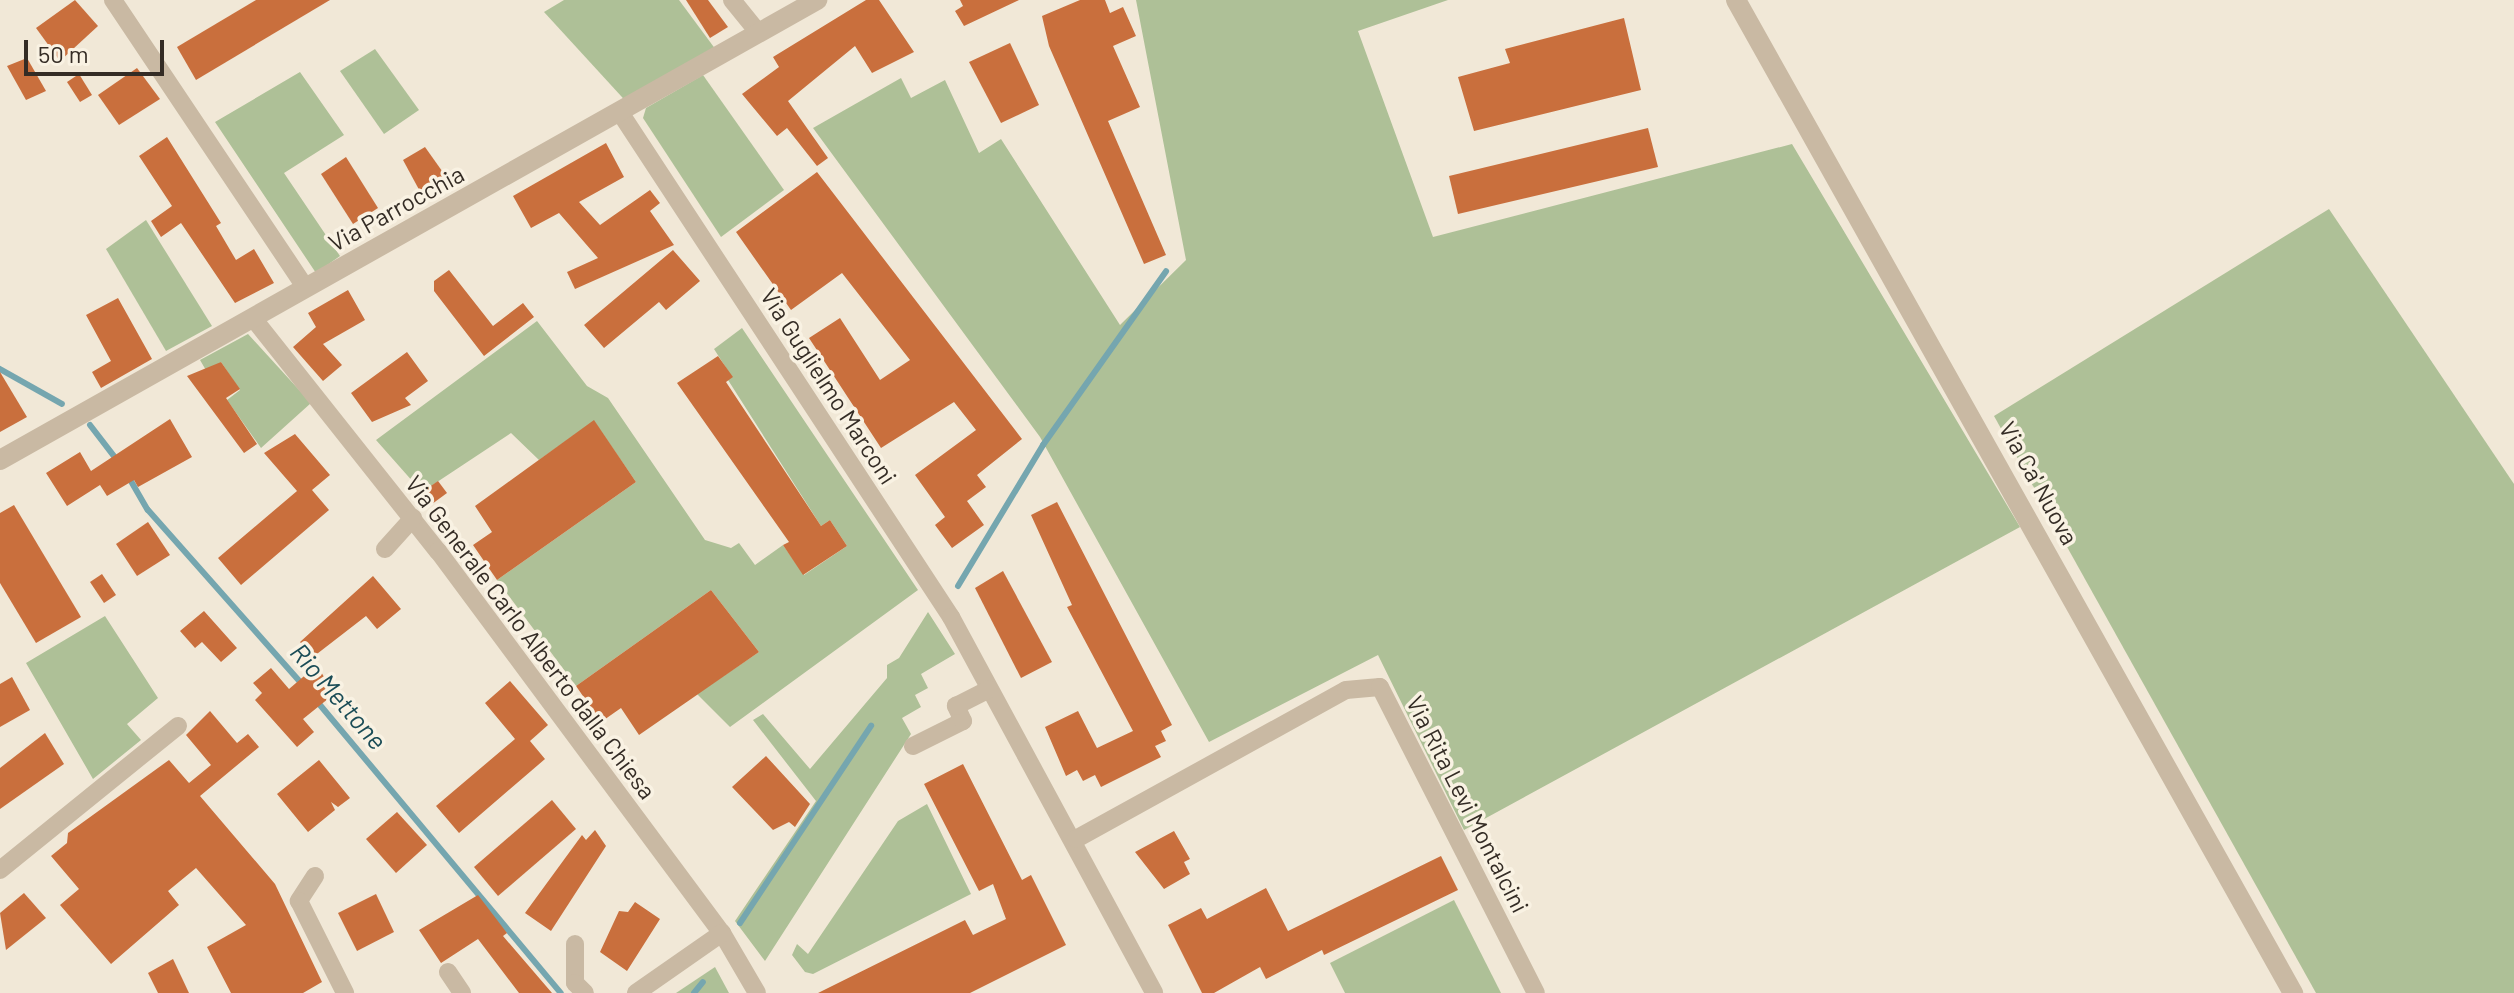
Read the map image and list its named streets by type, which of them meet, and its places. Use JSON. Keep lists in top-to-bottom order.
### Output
{
  "streets": {
    "street": [
      "Via Parrocchia",
      "Via Guglielmo Marconi",
      "Via Ca' Nuova",
      "Via Generale Carlo Alberto dalla Chiesa",
      "Via Rita Levi Montalcini"
    ]
  },
  "crossings": [
    ["Via Parrocchia", "Via Guglielmo Marconi"],
    ["Via Parrocchia", "Via Generale Carlo Alberto dalla Chiesa"],
    ["Via Guglielmo Marconi", "Via Rita Levi Montalcini"]
  ],
  "water": ["Rio Mettone"],
  "scale_bar": "50 m"
}
